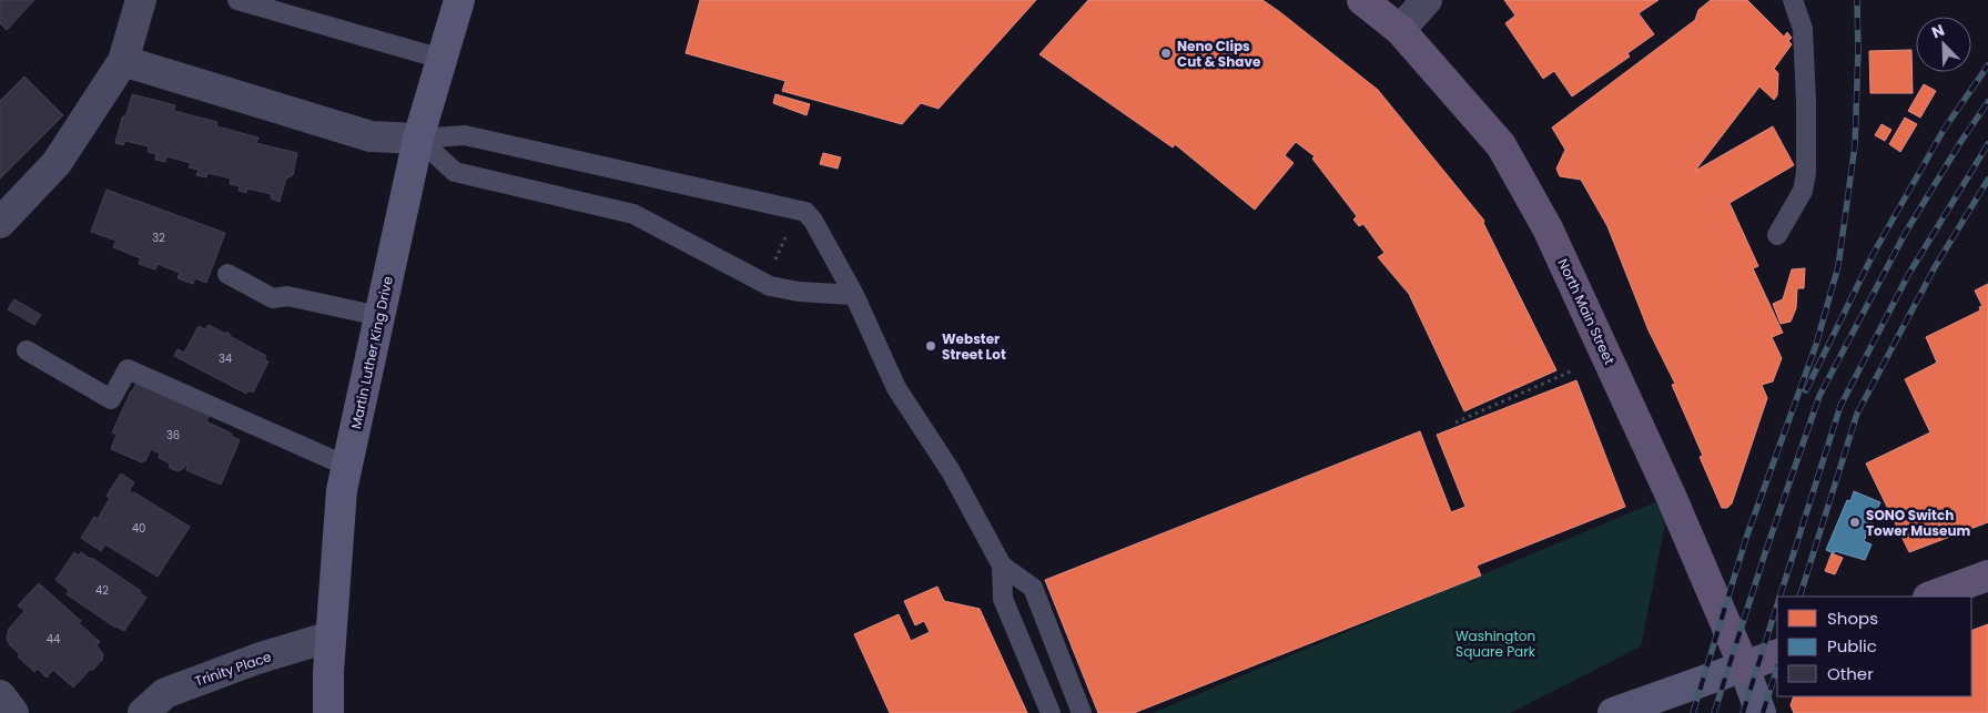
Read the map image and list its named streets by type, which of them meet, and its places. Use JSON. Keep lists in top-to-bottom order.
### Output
{
  "streets": {
    "main road": ["North Main Street", "Martin Luther King Drive"],
    "street": ["Trinity Place"]
  },
  "crossings": [
    ["Martin Luther King Drive", "Trinity Place"]
  ],
  "parks": ["Washington Square Park"],
  "places": ["Neno Clips Cut & Shave", "Webster Street Lot", "SONO Switch Tower Museum"],
  "house_numbers": [
    "32",
    "34",
    "36",
    "40",
    "42",
    "44"
  ],
  "legend": ["Shops", "Public", "Other"],
  "north": "top left"
}
